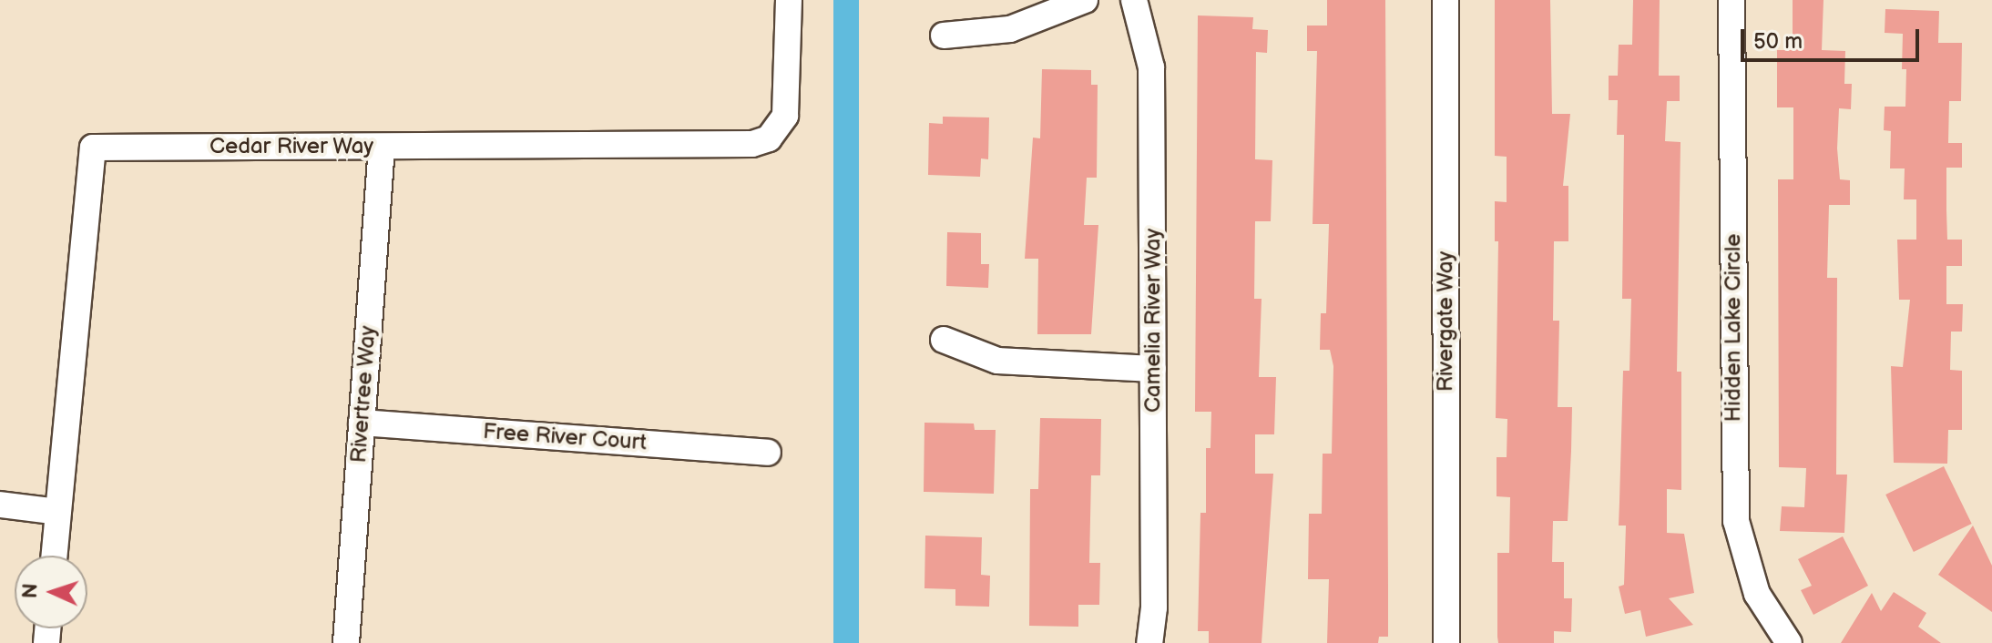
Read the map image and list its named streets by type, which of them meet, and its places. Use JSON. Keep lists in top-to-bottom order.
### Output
{
  "streets": {
    "street": [
      "Cedar River Way",
      "Camelia River Way",
      "Rivergate Way",
      "Hidden Lake Circle",
      "Rivertree Way",
      "Free River Court"
    ]
  },
  "crossings": [
    ["Cedar River Way", "Rivertree Way"],
    ["Rivertree Way", "Free River Court"]
  ],
  "scale_bar": "50 m",
  "north": "left"
}
